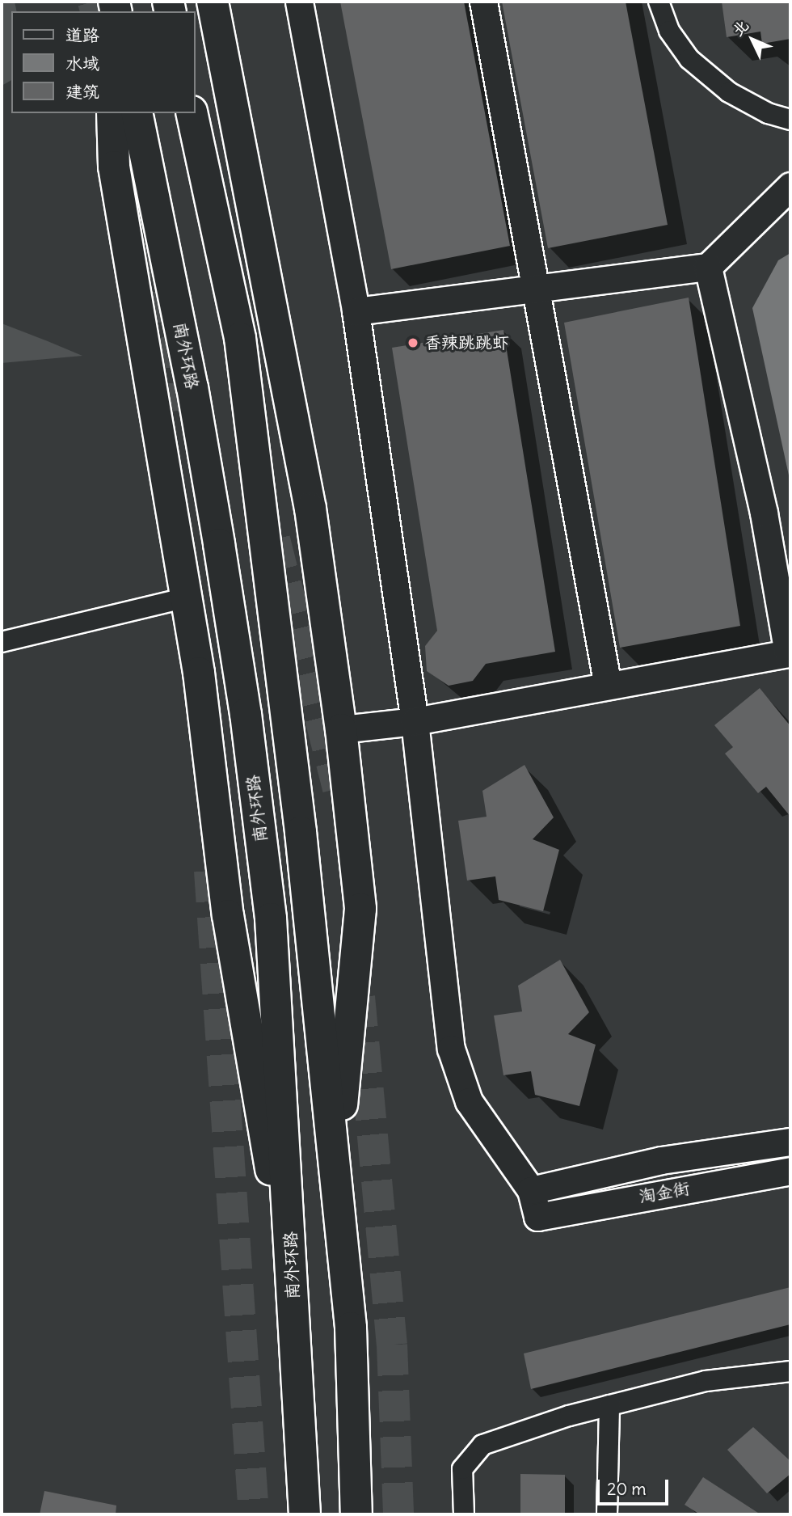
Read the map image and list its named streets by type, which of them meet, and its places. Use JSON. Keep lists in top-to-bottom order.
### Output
{
  "streets": {
    "highway": ["南外环路"],
    "street": ["淘金街"]
  },
  "places": ["香辣跳跳虾"],
  "legend": ["道路", "水域", "建筑"],
  "scale_bar": "20 m",
  "north": "top left"
}
